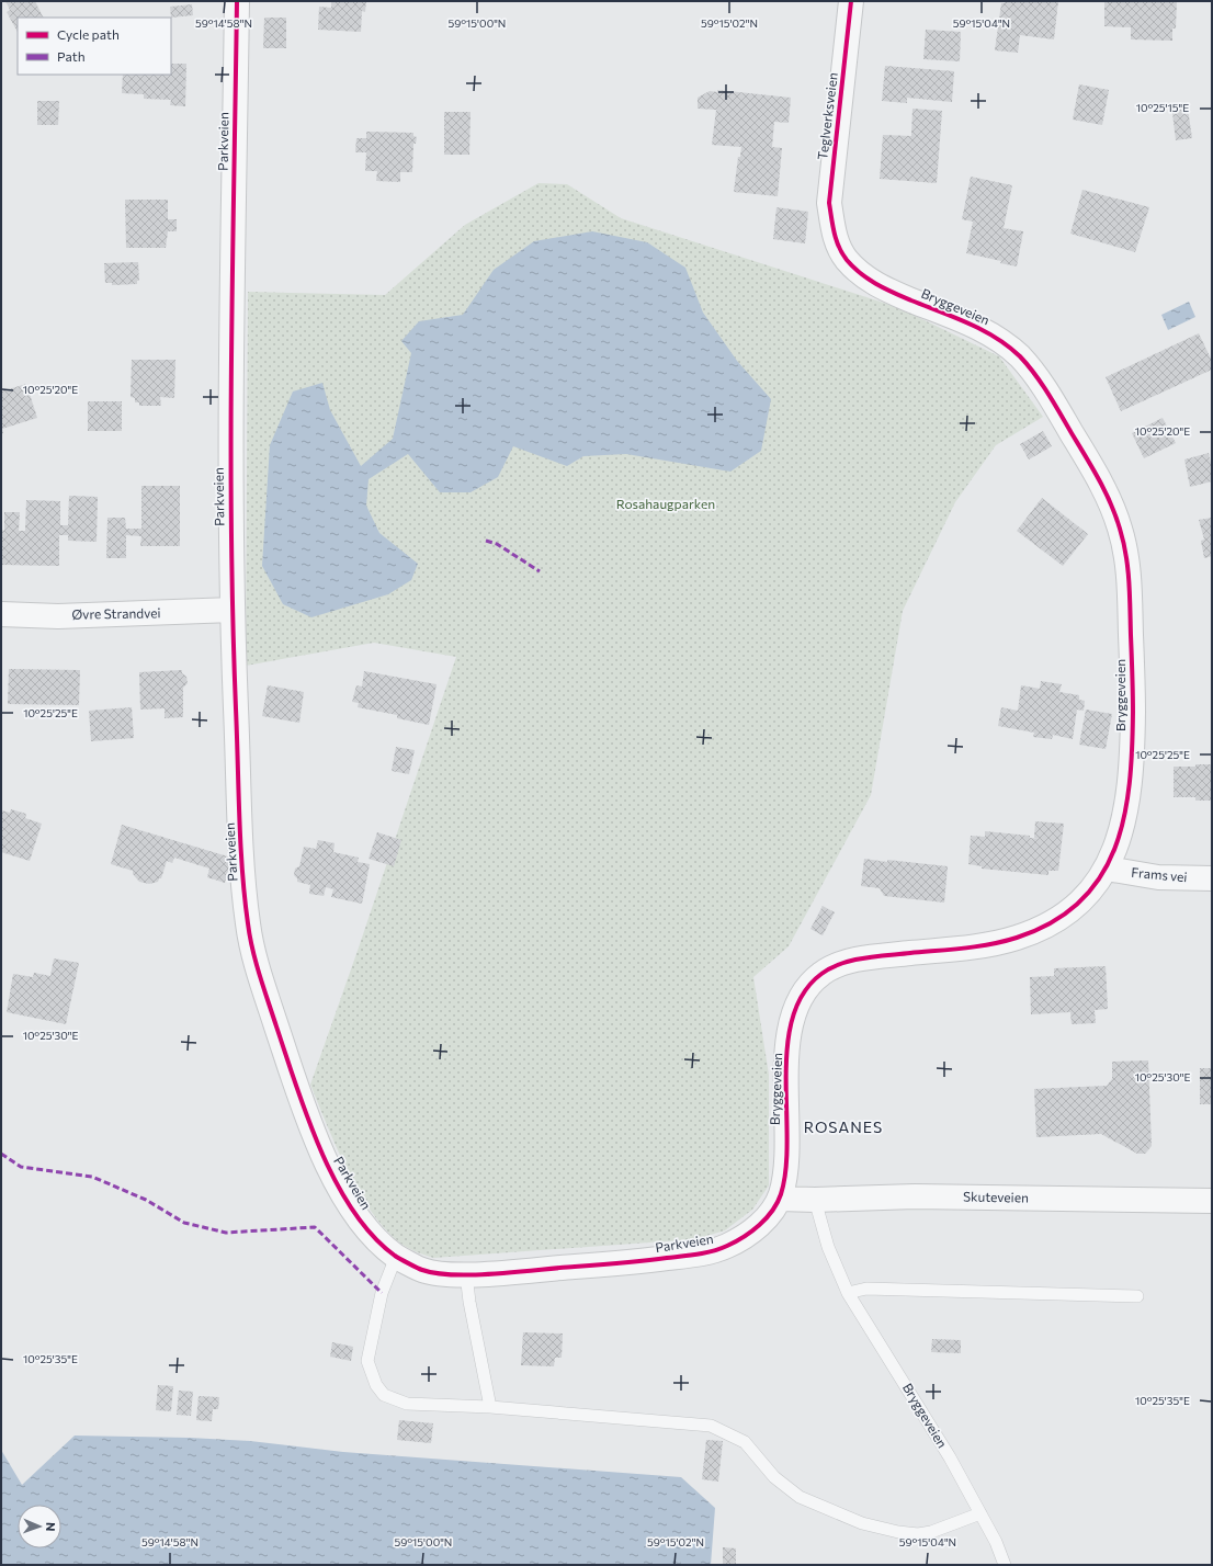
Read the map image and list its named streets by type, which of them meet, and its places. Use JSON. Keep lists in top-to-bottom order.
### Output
{
  "streets": {
    "street": [
      "Teglverksveien",
      "Parkveien",
      "Bryggeveien",
      "Øvre Strandvei",
      "Frams vei",
      "Skuteveien"
    ]
  },
  "crossings": [
    ["Teglverksveien", "Bryggeveien"],
    ["Parkveien", "Bryggeveien"],
    ["Parkveien", "Øvre Strandvei"],
    ["Parkveien", "Skuteveien"],
    ["Bryggeveien", "Frams vei"],
    ["Bryggeveien", "Skuteveien"]
  ],
  "districts": ["ROSANES"],
  "parks": ["Rosahaugparken"],
  "legend": ["Cycle path", "Path"],
  "north": "right",
  "coordinates": [
    "59°14'58\"N",
    "59°15'00\"N",
    "59°15'02\"N",
    "59°15'04\"N",
    "10°25'15\"E",
    "10°25'20\"E",
    "10°25'25\"E",
    "10°25'30\"E",
    "10°25'35\"E"
  ]
}
